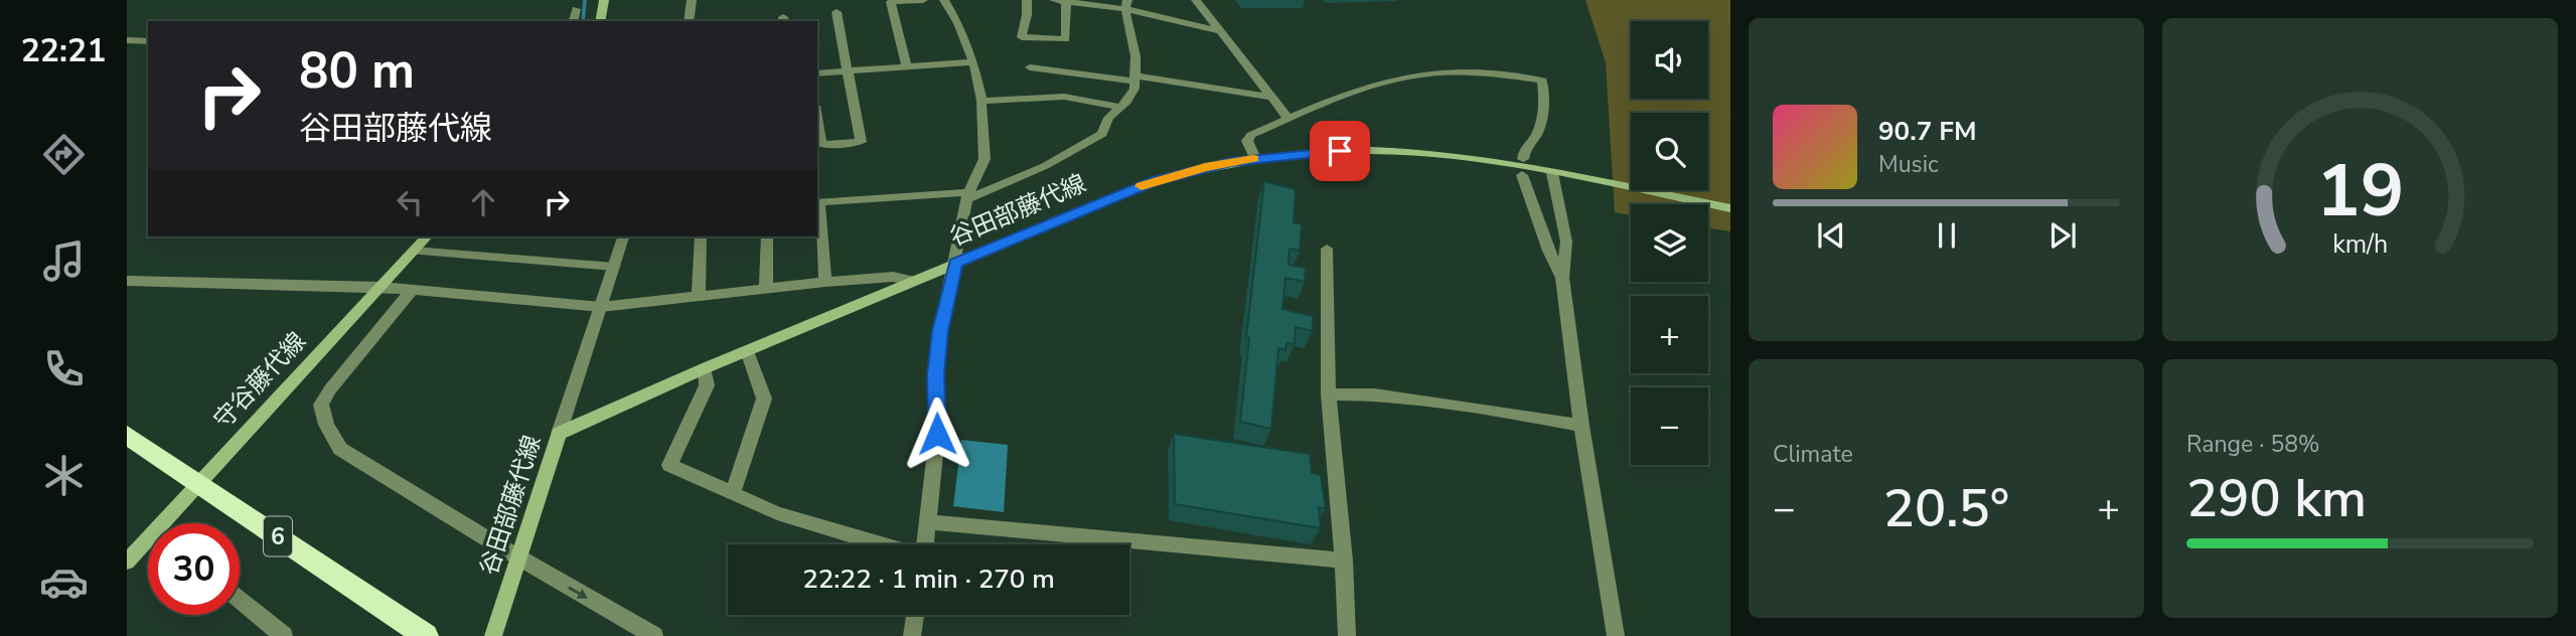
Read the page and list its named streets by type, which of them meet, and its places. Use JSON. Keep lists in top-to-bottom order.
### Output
{
  "streets": {
    "highway": ["6"],
    "main road": ["谷田部藤代線", "守谷藤代線"]
  },
  "crossings": [
    ["守谷藤代線", "6"]
  ],
  "page": {
    "tabs": "22:21",
    "map_buttons": ["+", "−"],
    "turn": ["80 m", "谷田部藤代線"],
    "song": ["90.7 FM", "Music"],
    "tile": [
      "Climate",
      ["Range · 58%", "290 km"]
    ],
    "heat": ["−", "20.5°", "+"],
    "limit": "30",
    "trip": "22:22 · 1 min · 270 m",
    "gauge": ["19", "km/h"]
  }
}
